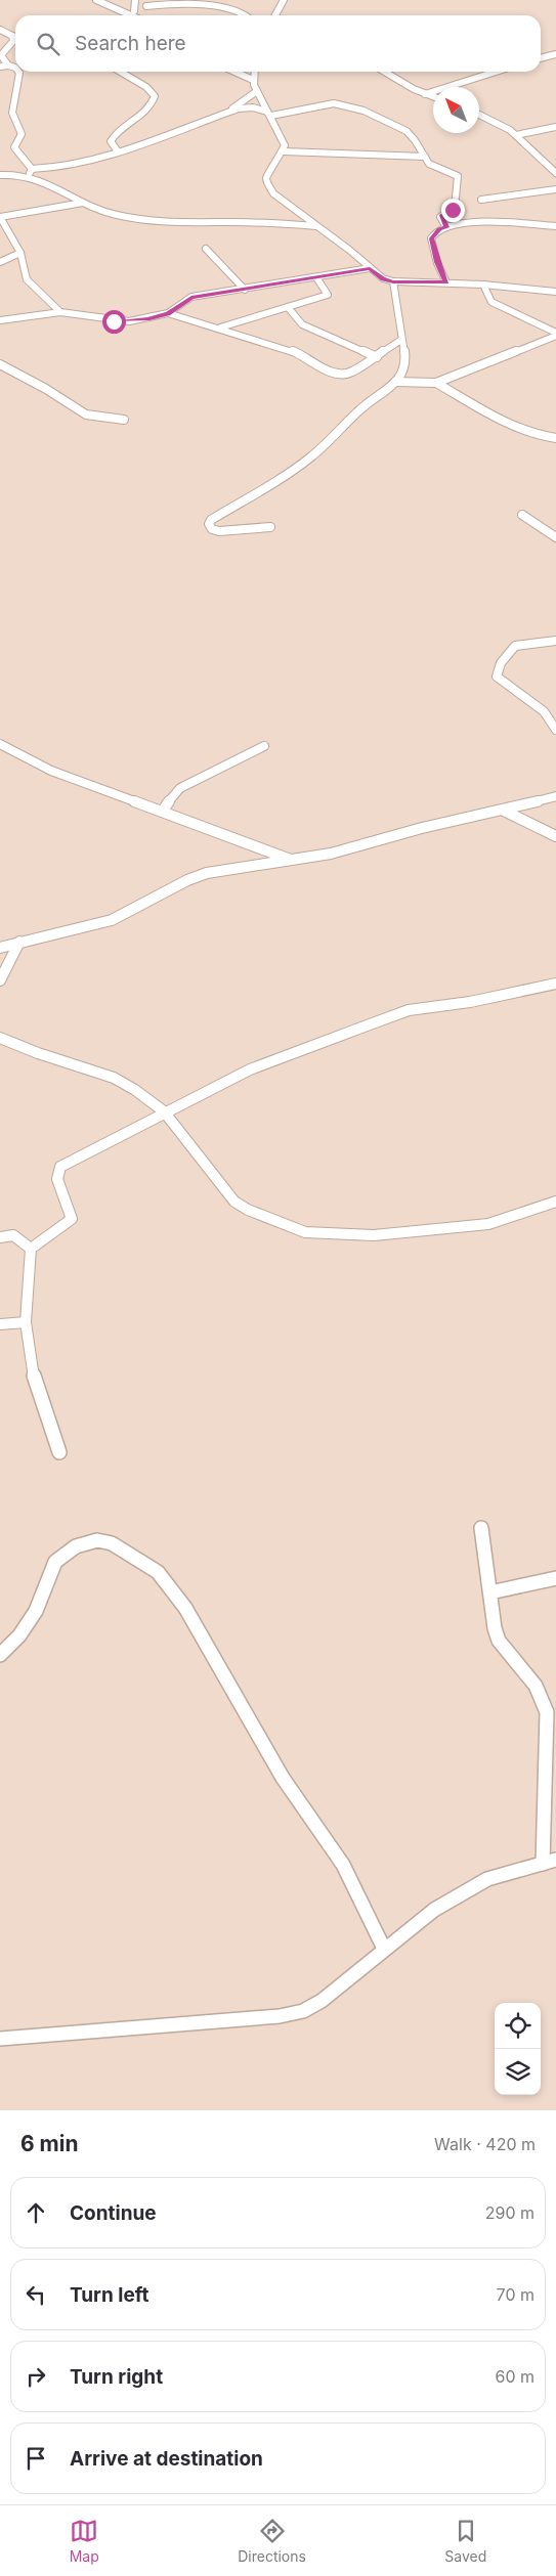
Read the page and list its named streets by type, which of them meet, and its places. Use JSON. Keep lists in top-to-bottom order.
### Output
{
  "north": "top left",
  "page": {
    "search": "Search here",
    "heading": ["6 min", "Walk · 420 m"],
    "list": [
      ["Continue", "290 m"],
      ["Turn left", "70 m"],
      ["Turn right", "60 m"],
      "Arrive at destination"
    ],
    "nav": ["Map", "Directions", "Saved"]
  }
}
